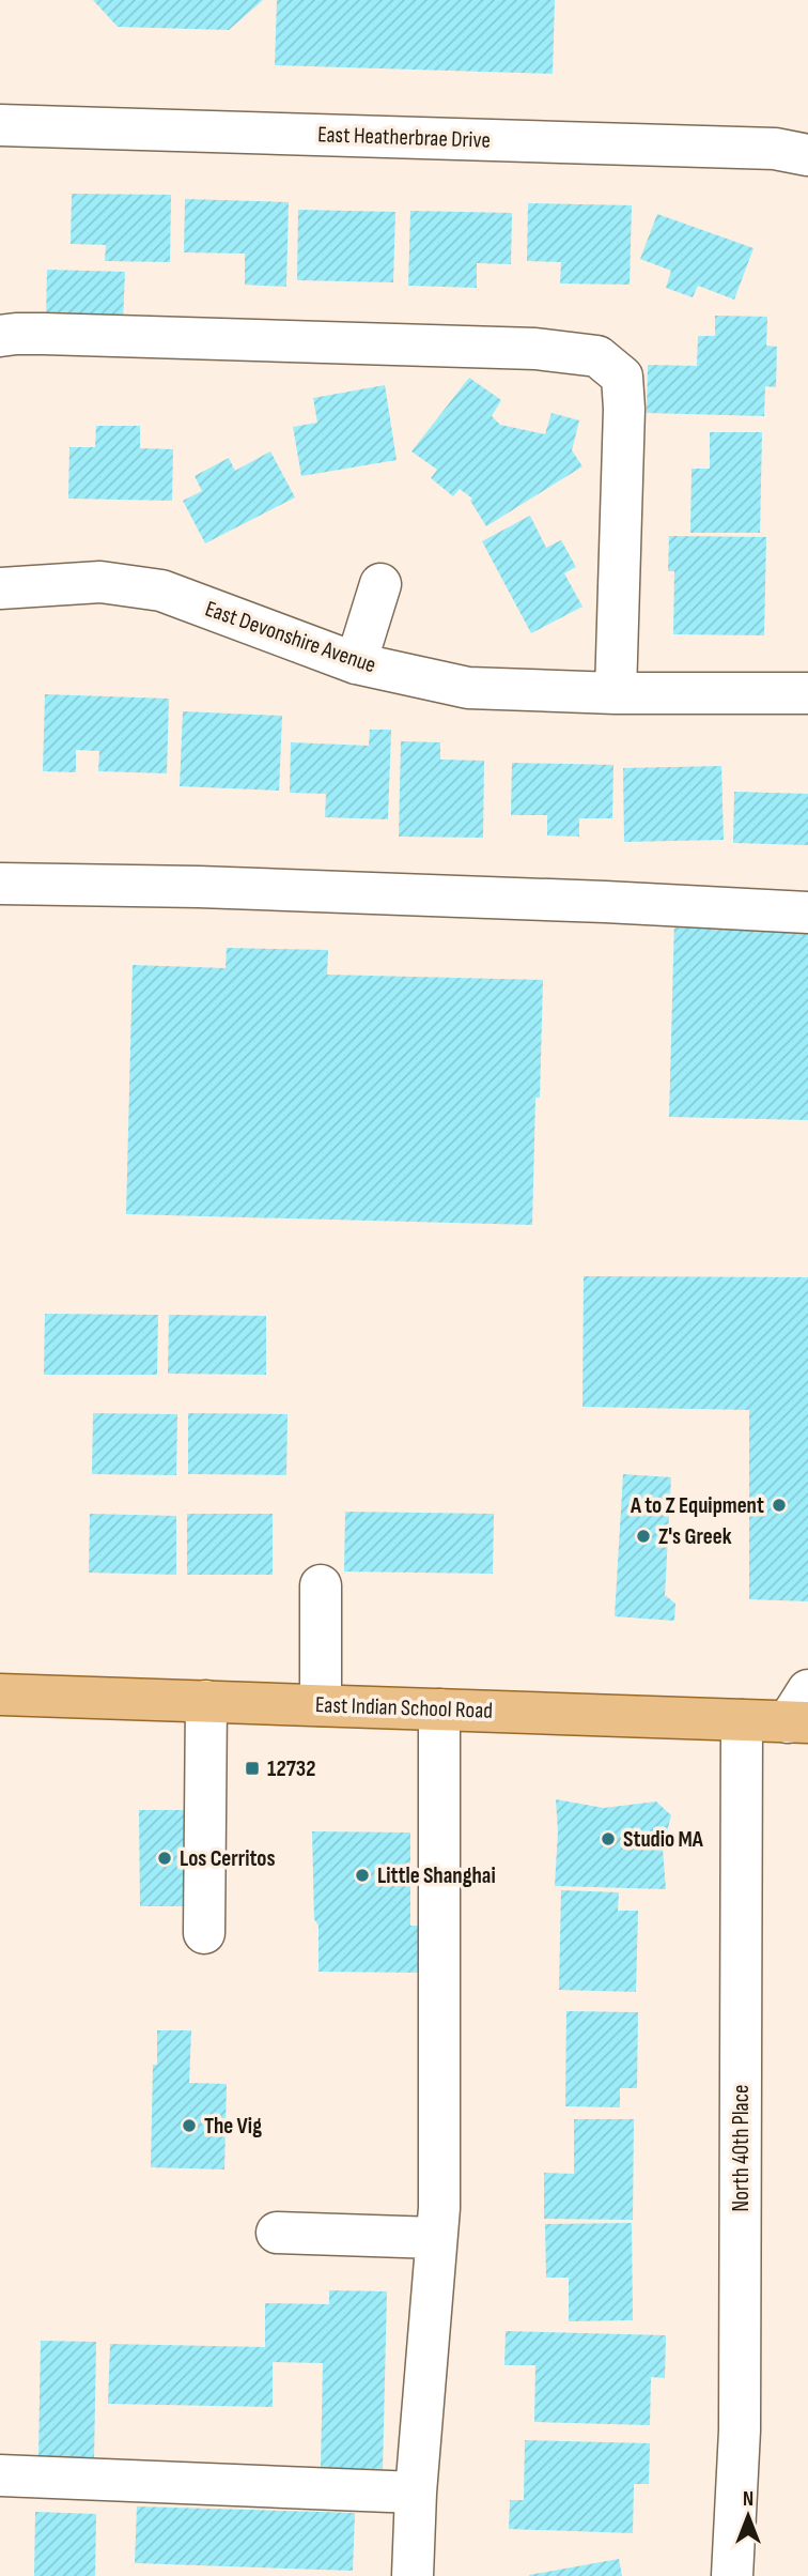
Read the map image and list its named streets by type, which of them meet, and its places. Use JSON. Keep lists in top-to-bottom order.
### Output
{
  "streets": {
    "main road": ["East Indian School Road"],
    "street": ["East Heatherbrae Drive", "East Devonshire Avenue", "North 40th Place"]
  },
  "crossings": [
    ["East Indian School Road", "North 40th Place"]
  ],
  "places": {
    "other": [
      "A to Z Equipment",
      "Z's Greek",
      "Studio MA",
      "Los Cerritos",
      "Little Shanghai",
      "The Vig"
    ],
    "transit": ["12732"]
  },
  "north": "top"
}
